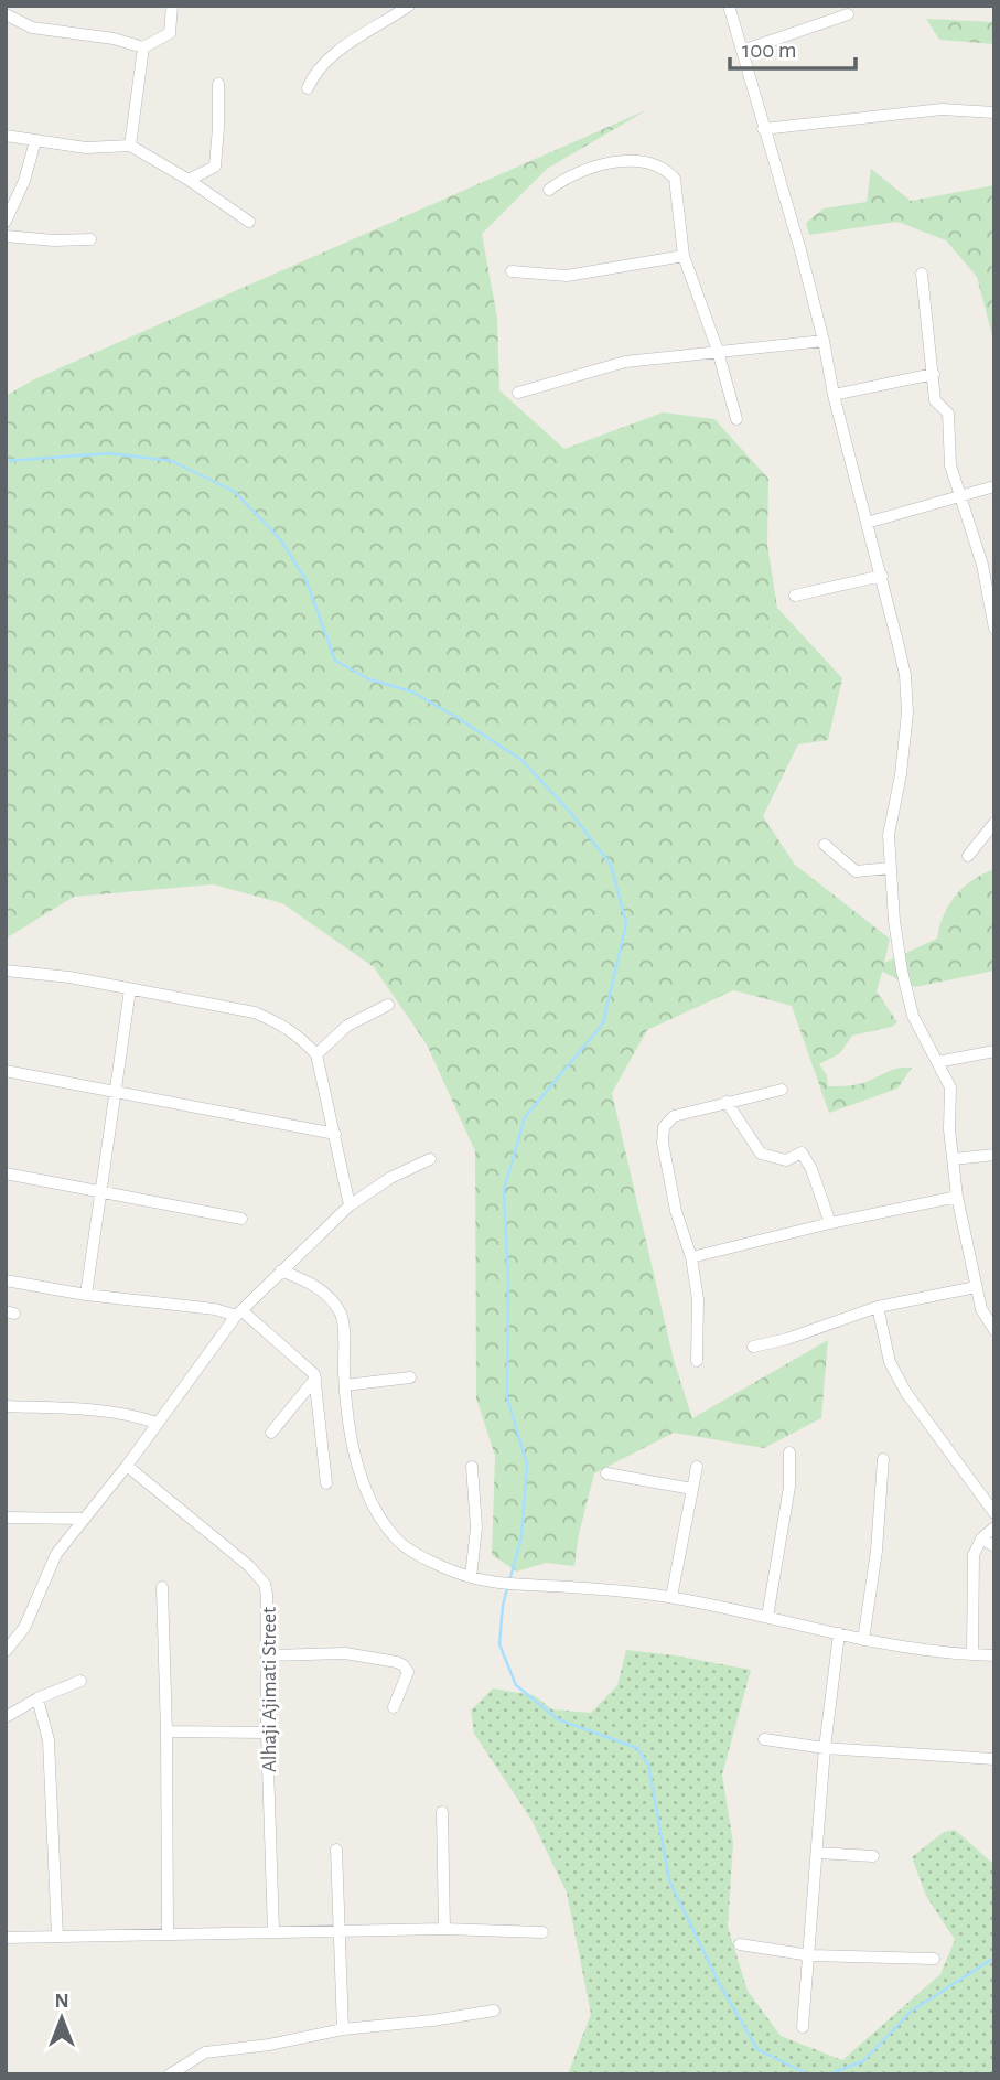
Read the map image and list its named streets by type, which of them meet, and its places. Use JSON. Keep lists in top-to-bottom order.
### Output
{
  "streets": {
    "street": ["Alhaji Ajimati Street"]
  },
  "scale_bar": "100 m",
  "north": "top"
}
